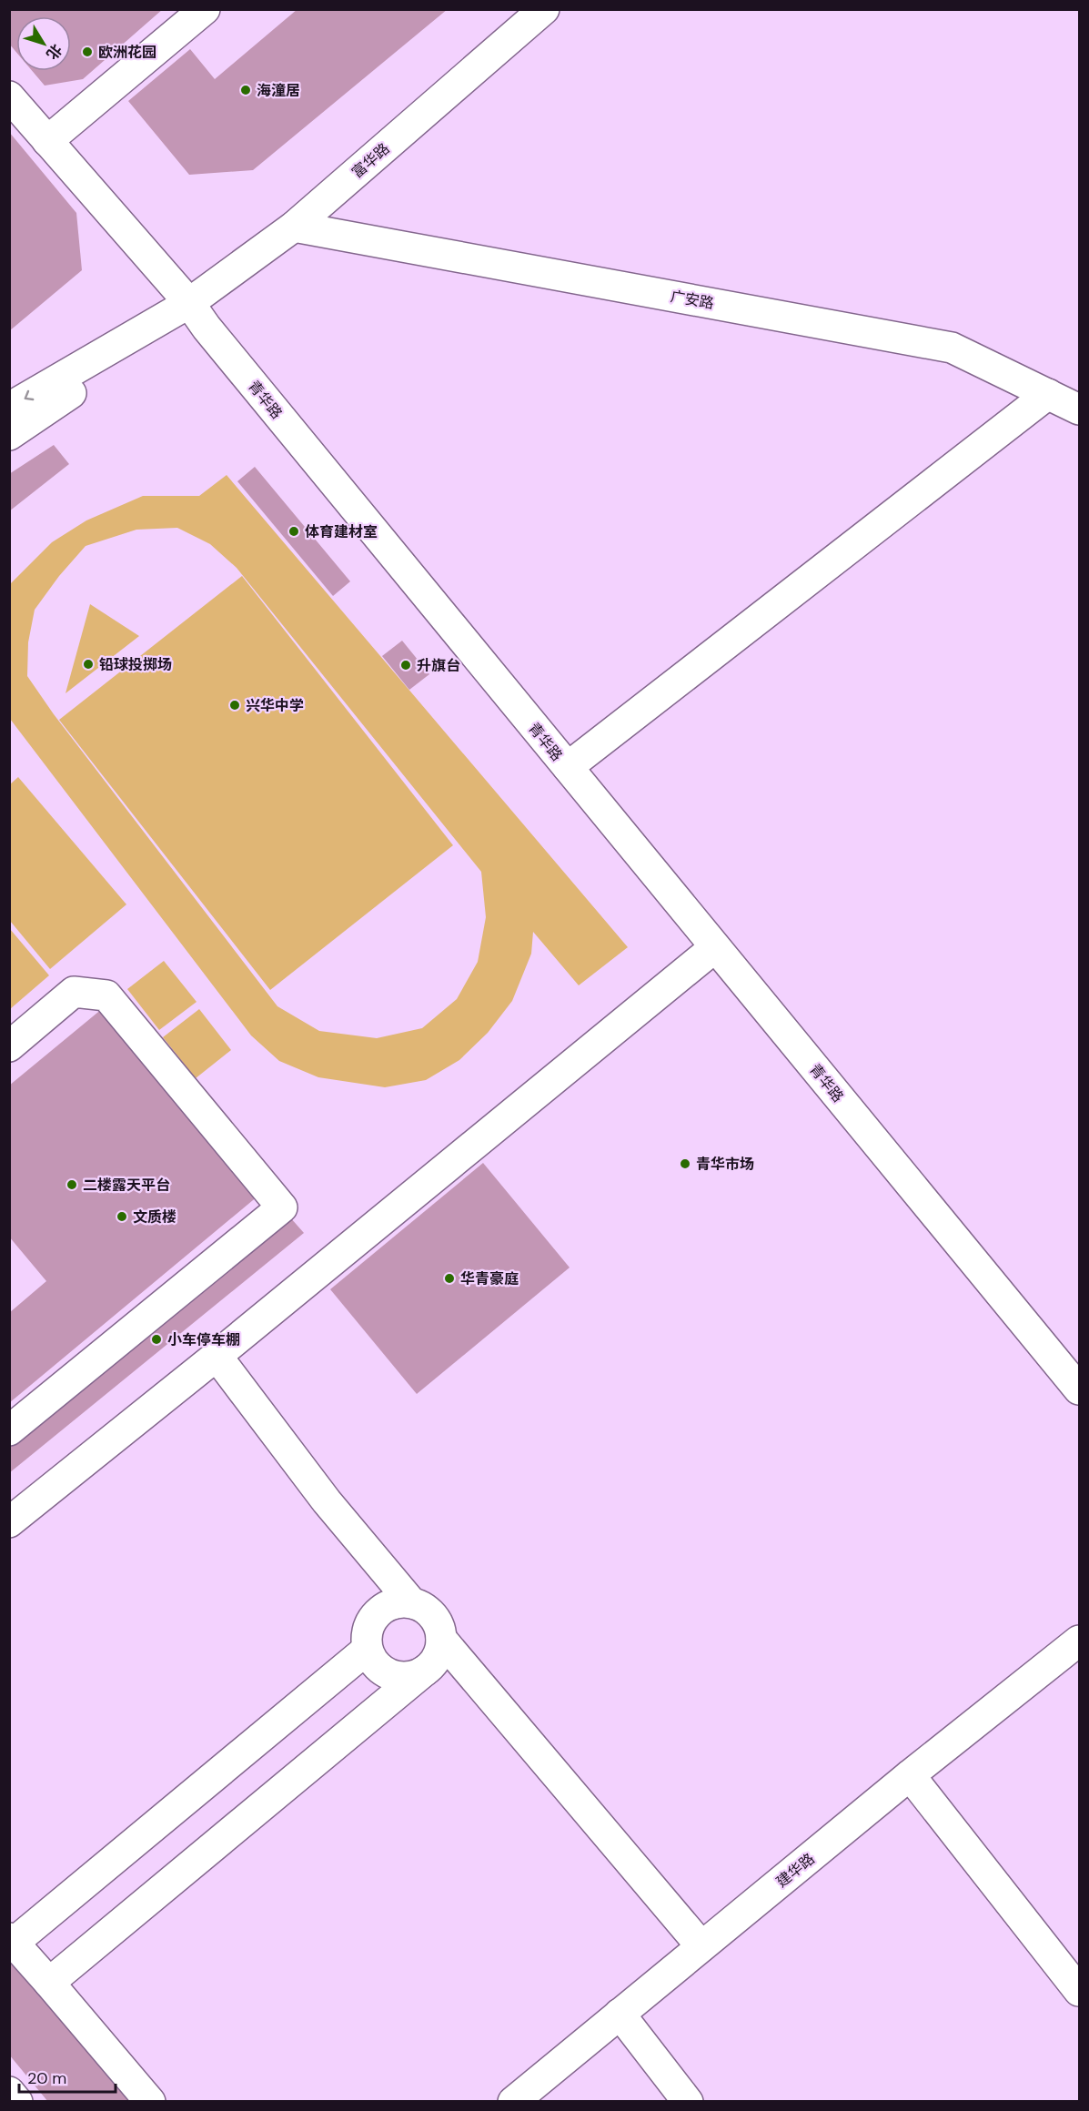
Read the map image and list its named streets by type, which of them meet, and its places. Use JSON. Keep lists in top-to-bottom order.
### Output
{
  "streets": {
    "street": [
      "富华路",
      "广安路",
      "青华路",
      "建华路"
    ]
  },
  "crossings": [
    ["富华路", "广安路"],
    ["富华路", "青华路"]
  ],
  "places": [
    "欧洲花园",
    "海潼居",
    "体育建材室",
    "铅球投掷场",
    "升旗台",
    "兴华中学",
    "青华市场",
    "二楼露天平台",
    "文质楼",
    "华青豪庭",
    "小车停车棚"
  ],
  "scale_bar": "20 m",
  "north": "bottom right"
}
